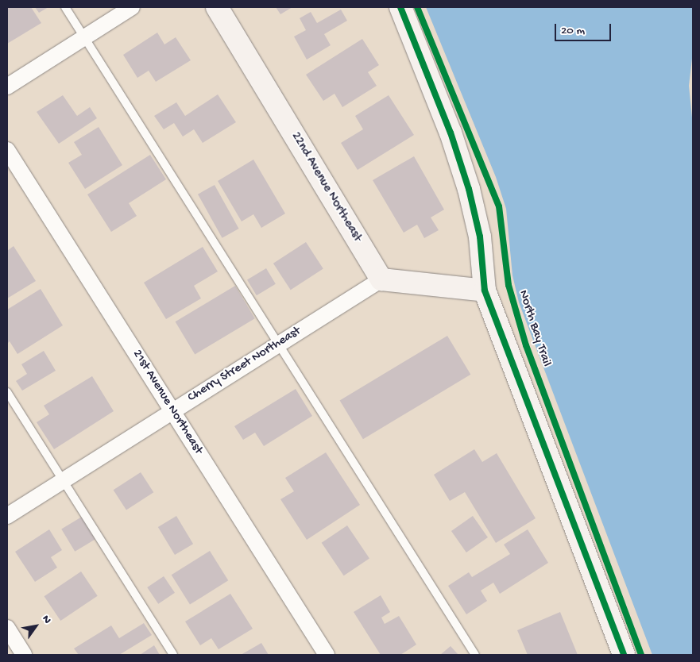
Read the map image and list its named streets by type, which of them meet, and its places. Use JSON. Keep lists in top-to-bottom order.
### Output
{
  "streets": {
    "street": ["22nd Avenue Northeast", "Cherry Street Northeast", "21st Avenue Northeast"],
    "cycle path": ["North Bay Trail"]
  },
  "crossings": [
    ["22nd Avenue Northeast", "Cherry Street Northeast"],
    ["Cherry Street Northeast", "21st Avenue Northeast"]
  ],
  "scale_bar": "20 m",
  "north": "top right"
}
